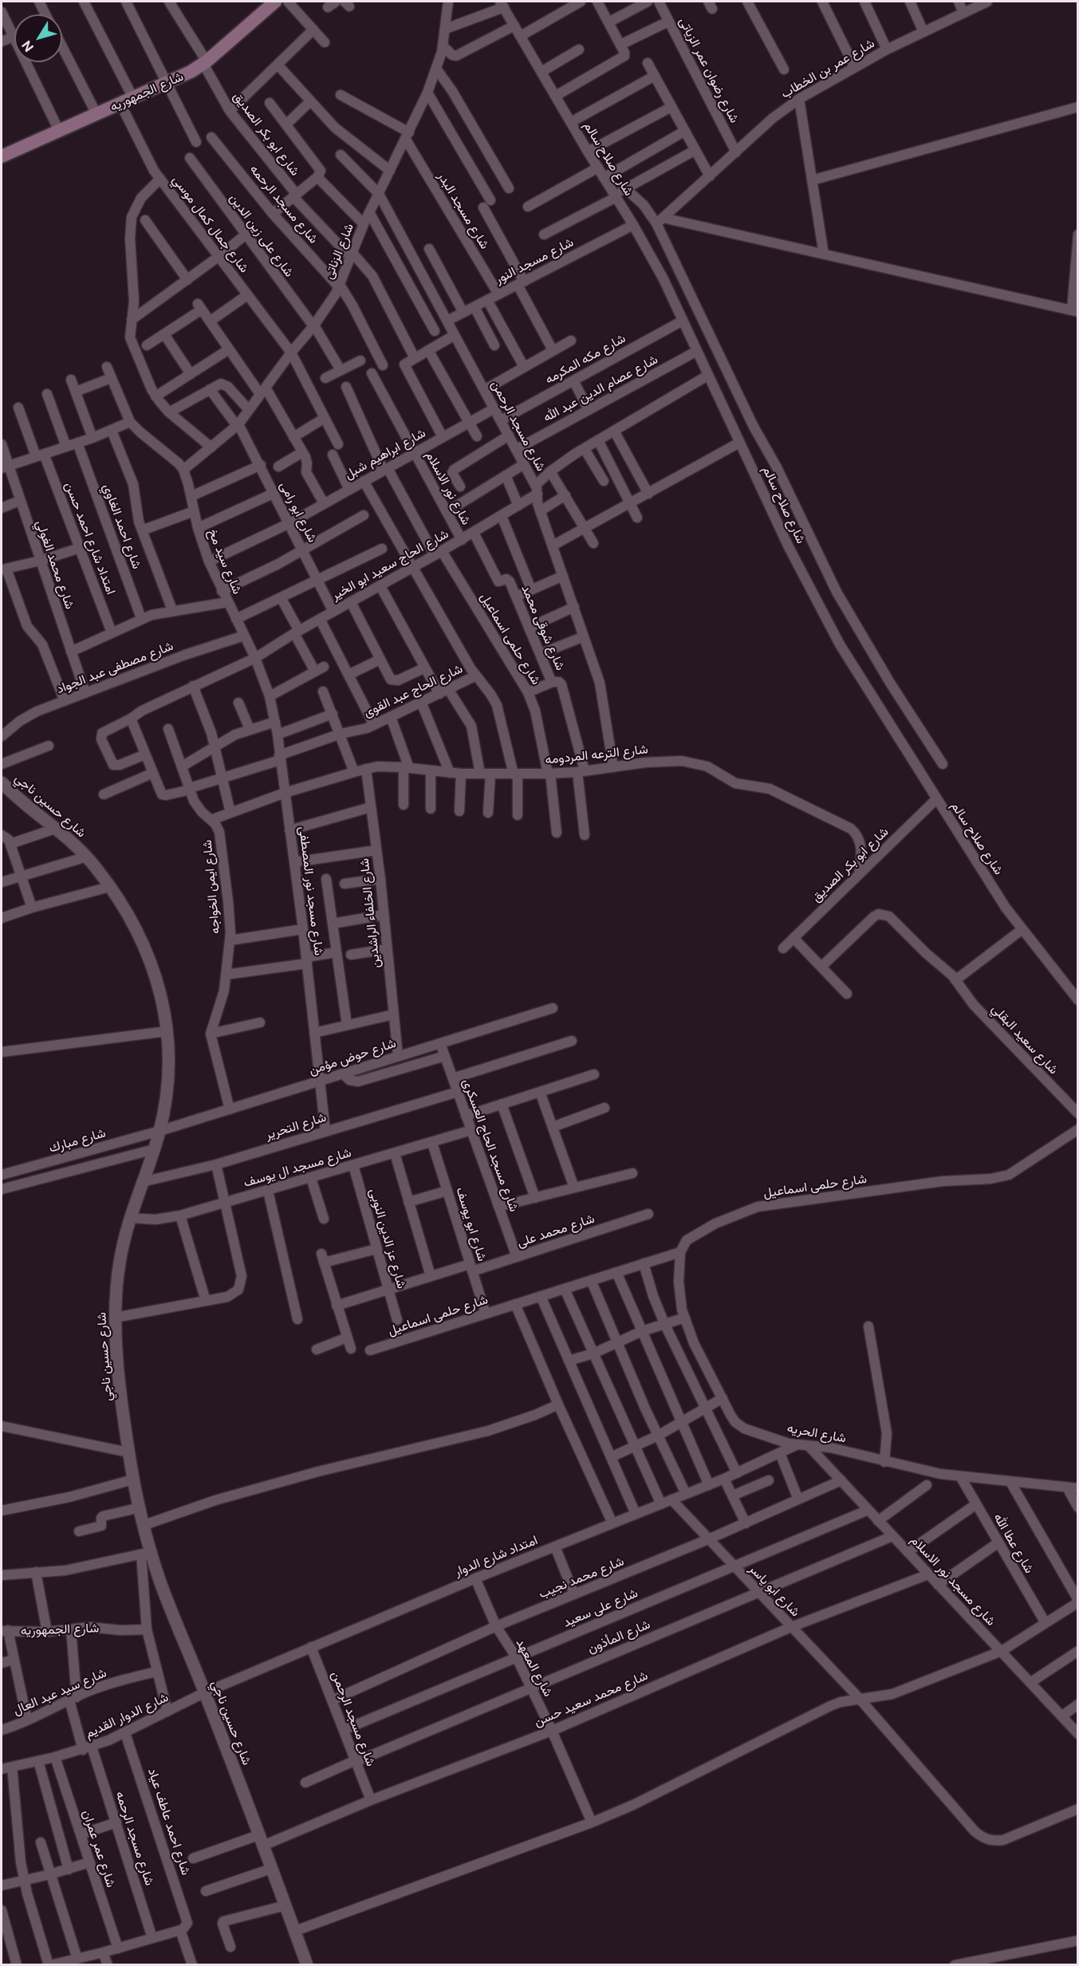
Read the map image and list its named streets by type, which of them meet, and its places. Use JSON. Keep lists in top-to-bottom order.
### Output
{
  "streets": {
    "main road": ["شارع الجمهوريه"],
    "street": [
      "شارع عمر بن الخطاب",
      "شارع رضوان عمر الزياتى",
      "شارع ابو بكر الصديق",
      "شارع صلاح سالم",
      "شارع مسجد الرحمه",
      "شارع مسجد البدر",
      "شارع جمال كمال موسي",
      "شارع على زين الدين",
      "شارع الزناتى",
      "شارع مسجد النور",
      "شارع مكه المكرمه",
      "شارع عصام الدين عبد الله",
      "شارع مسجد الرحمن",
      "شارع ابراهيم شبل",
      "شارع نور الاسلام",
      "شارع ابو رامى",
      "شارع احمد الغاوي",
      "امتداد شارع احمد حسن",
      "شارع سيد مخ",
      "شارع محمد الغولي",
      "شارع الحاج سعيد ابو الخير",
      "شارع شوقى محمد",
      "شارع حلمى اسماعيل",
      "شارع مصطفى عبد الجواد",
      "شارع الحاج عبد القوى",
      "شارع الترعه المردومه",
      "شارع حسين ناجي",
      "شارع ايمن الخواجه",
      "شارع مسجد نور المصطفى",
      "شارع الخلفاء الراشدين",
      "شارع سعيد البقلي",
      "شارع حوض مؤمن",
      "شارع التحرير",
      "شارع مبارك",
      "شارع مسجد الحاج العسكرى",
      "شارع مسجد ال يوسف",
      "شارع ابو يوسف",
      "شارع محمد على",
      "شارع عز الدين النوبى",
      "شارع الحريه",
      "شارع عطا الله",
      "امتداد شارع الدوار",
      "شارع محمد نجيب",
      "شارع مسجد نور الاسلام",
      "شارع ابو ياسر",
      "شارع على سعيد",
      "شارع المأذون",
      "شارع المعهد",
      "شارع سيد عبد العال",
      "شارع محمد سعيد حسن",
      "شارع الدوار القديم",
      "شارع احمد عاطف عياد",
      "شارع عمر عمران"
    ]
  },
  "crossings": [
    ["شارع عمر بن الخطاب", "شارع رضوان عمر الزياتى"],
    ["شارع الجمهوريه", "شارع ابو بكر الصديق"],
    ["شارع الجمهوريه", "شارع مسجد الرحمه"],
    ["شارع الجمهوريه", "شارع جمال كمال موسي"],
    ["شارع ابو بكر الصديق", "شارع صلاح سالم"],
    ["شارع ابو بكر الصديق", "شارع الزناتى"],
    ["شارع ابو بكر الصديق", "شارع الترعه المردومه"],
    ["شارع صلاح سالم", "شارع مسجد النور"],
    ["شارع صلاح سالم", "شارع مكه المكرمه"],
    ["شارع صلاح سالم", "شارع عصام الدين عبد الله"],
    ["شارع صلاح سالم", "شارع الحاج سعيد ابو الخير"],
    ["شارع مسجد الرحمه", "شارع الزناتى"],
    ["شارع مسجد الرحمه", "شارع سيد عبد العال"],
    ["شارع مسجد الرحمه", "شارع الدوار القديم"],
    ["شارع مسجد البدر", "شارع الزناتى"],
    ["شارع مسجد البدر", "شارع مسجد النور"],
    ["شارع جمال كمال موسي", "شارع الزناتى"],
    ["شارع على زين الدين", "شارع الزناتى"],
    ["شارع الزناتى", "شارع مسجد الرحمن"],
    ["شارع الزناتى", "شارع ابو رامى"],
    ["شارع الزناتى", "شارع سيد مخ"],
    ["شارع مسجد النور", "شارع مسجد الرحمن"],
    ["شارع مكه المكرمه", "شارع مسجد الرحمن"],
    ["شارع عصام الدين عبد الله", "شارع مسجد الرحمن"],
    ["شارع مسجد الرحمن", "شارع ابراهيم شبل"],
    ["شارع مسجد الرحمن", "شارع الحاج سعيد ابو الخير"],
    ["شارع مسجد الرحمن", "شارع الترعه المردومه"],
    ["شارع مسجد الرحمن", "امتداد شارع الدوار"],
    ["شارع مسجد الرحمن", "شارع محمد نجيب"],
    ["شارع مسجد الرحمن", "شارع على سعيد"],
    ["شارع مسجد الرحمن", "شارع المأذون"],
    ["شارع مسجد الرحمن", "شارع محمد سعيد حسن"],
    ["شارع ابراهيم شبل", "شارع نور الاسلام"],
    ["شارع ابراهيم شبل", "شارع ابو رامى"],
    ["شارع ابراهيم شبل", "شارع سيد مخ"],
    ["شارع ابراهيم شبل", "شارع حلمى اسماعيل"],
    ["شارع نور الاسلام", "شارع الحاج سعيد ابو الخير"],
    ["شارع ابو رامى", "شارع الحاج سعيد ابو الخير"],
    ["شارع سيد مخ", "شارع الحاج سعيد ابو الخير"],
    ["شارع سيد مخ", "شارع مصطفى عبد الجواد"],
    ["شارع سيد مخ", "شارع مسجد نور المصطفى"],
    ["شارع محمد الغولي", "شارع مصطفى عبد الجواد"],
    ["شارع الحاج سعيد ابو الخير", "شارع شوقى محمد"],
    ["شارع الحاج سعيد ابو الخير", "شارع حلمى اسماعيل"],
    ["شارع الحاج سعيد ابو الخير", "شارع مسجد نور المصطفى"],
    ["شارع شوقى محمد", "شارع الترعه المردومه"],
    ["شارع حلمى اسماعيل", "شارع الترعه المردومه"],
    ["شارع حلمى اسماعيل", "شارع ابو يوسف"],
    ["شارع حلمى اسماعيل", "شارع الحريه"],
    ["شارع الحاج عبد القوى", "شارع ايمن الخواجه"],
    ["شارع الحاج عبد القوى", "شارع مسجد نور المصطفى"],
    ["شارع الترعه المردومه", "شارع ايمن الخواجه"],
    ["شارع الترعه المردومه", "شارع مسجد نور المصطفى"],
    ["شارع الترعه المردومه", "شارع الخلفاء الراشدين"],
    ["شارع حسين ناجي", "شارع حوض مؤمن"],
    ["شارع حسين ناجي", "شارع التحرير"],
    ["شارع حسين ناجي", "شارع مبارك"],
    ["شارع حسين ناجي", "شارع مسجد ال يوسف"],
    ["شارع حسين ناجي", "امتداد شارع الدوار"],
    ["شارع حسين ناجي", "شارع محمد سعيد حسن"],
    ["شارع حسين ناجي", "شارع الدوار القديم"],
    ["شارع مسجد نور المصطفى", "شارع حوض مؤمن"],
    ["شارع مسجد نور المصطفى", "شارع التحرير"],
    ["شارع الخلفاء الراشدين", "شارع حوض مؤمن"],
    ["شارع حوض مؤمن", "شارع مبارك"],
    ["شارع حوض مؤمن", "شارع مسجد الحاج العسكرى"],
    ["شارع التحرير", "شارع مسجد الحاج العسكرى"],
    ["شارع مسجد الحاج العسكرى", "شارع مسجد ال يوسف"],
    ["شارع مسجد الحاج العسكرى", "شارع محمد على"],
    ["شارع مسجد ال يوسف", "شارع ابو يوسف"],
    ["شارع مسجد ال يوسف", "شارع عز الدين النوبى"],
    ["شارع ابو يوسف", "شارع محمد على"],
    ["شارع محمد على", "شارع عز الدين النوبى"],
    ["شارع الحريه", "شارع عطا الله"],
    ["شارع الحريه", "امتداد شارع الدوار"],
    ["شارع الحريه", "شارع مسجد نور الاسلام"],
    ["امتداد شارع الدوار", "شارع ابو ياسر"],
    ["امتداد شارع الدوار", "شارع المعهد"],
    ["امتداد شارع الدوار", "شارع الدوار القديم"],
    ["شارع محمد نجيب", "شارع مسجد نور الاسلام"],
    ["شارع محمد نجيب", "شارع ابو ياسر"],
    ["شارع محمد نجيب", "شارع المعهد"],
    ["شارع مسجد نور الاسلام", "شارع على سعيد"],
    ["شارع مسجد نور الاسلام", "شارع المأذون"],
    ["شارع مسجد نور الاسلام", "شارع محمد سعيد حسن"],
    ["شارع ابو ياسر", "شارع على سعيد"],
    ["شارع ابو ياسر", "شارع المأذون"],
    ["شارع ابو ياسر", "شارع محمد سعيد حسن"],
    ["شارع على سعيد", "شارع المعهد"],
    ["شارع المأذون", "شارع المعهد"],
    ["شارع المعهد", "شارع محمد سعيد حسن"],
    ["شارع الدوار القديم", "شارع احمد عاطف عياد"],
    ["شارع الدوار القديم", "شارع عمر عمران"]
  ],
  "north": "bottom left"
}
